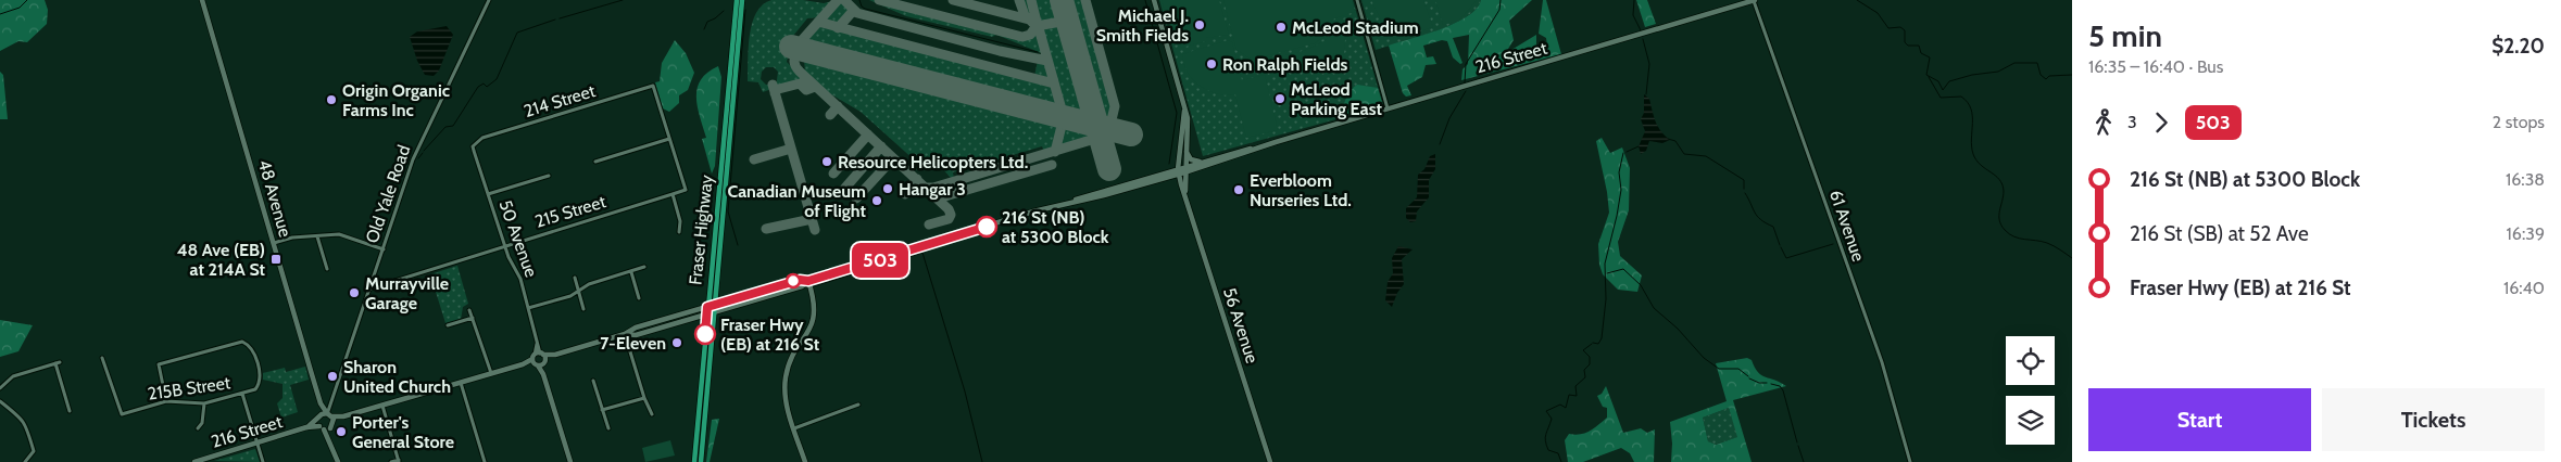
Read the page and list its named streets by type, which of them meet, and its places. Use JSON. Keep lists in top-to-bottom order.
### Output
{
  "streets": {
    "main road": [
      "216 Street",
      "48 Avenue",
      "Fraser Highway",
      "56 Avenue"
    ],
    "street": [
      "214 Street",
      "Old Yale Road",
      "215 Street",
      "61 Avenue",
      "50 Avenue",
      "215B Street"
    ]
  },
  "crossings": [
    ["216 Street", "Old Yale Road"],
    ["216 Street", "48 Avenue"],
    ["216 Street", "61 Avenue"],
    ["216 Street", "Fraser Highway"],
    ["216 Street", "50 Avenue"],
    ["216 Street", "56 Avenue"],
    ["214 Street", "215 Street"],
    ["214 Street", "50 Avenue"],
    ["Old Yale Road", "48 Avenue"],
    ["Old Yale Road", "215 Street"],
    ["215 Street", "50 Avenue"]
  ],
  "places": {
    "other": [
      "Michael J. Smith Fields",
      "McLeod Stadium",
      "Ron Ralph Fields",
      "McLeod Parking East",
      "Origin Organic Farms Inc",
      "Resource Helicopters Ltd.",
      "Hangar 3",
      "Everbloom Nurseries Ltd.",
      "Canadian Museum of Flight",
      "216 St (NB) at 5300 Block",
      "Murrayville Garage",
      "Fraser Hwy (EB) at 216 St",
      "7-Eleven",
      "Sharon United Church",
      "Porter's General Store"
    ],
    "transit": ["48 Ave (EB) at 214A St"]
  },
  "lines": ["bus line 503"],
  "page": {
    "on_map": "503",
    "heading": ["5 min", "16:35 – 16:40 · Bus", "$2.20"],
    "legs": ["3", "503", "2 stops"],
    "list": [
      {
        "name": "216 St (NB) at 5300 Block",
        "value": "16:38"
      },
      {
        "name": "216 St (SB) at 52 Ave",
        "value": "16:39"
      },
      {
        "name": "Fraser Hwy (EB) at 216 St",
        "value": "16:40"
      }
    ],
    "buttons": ["Start", "Tickets"]
  }
}
